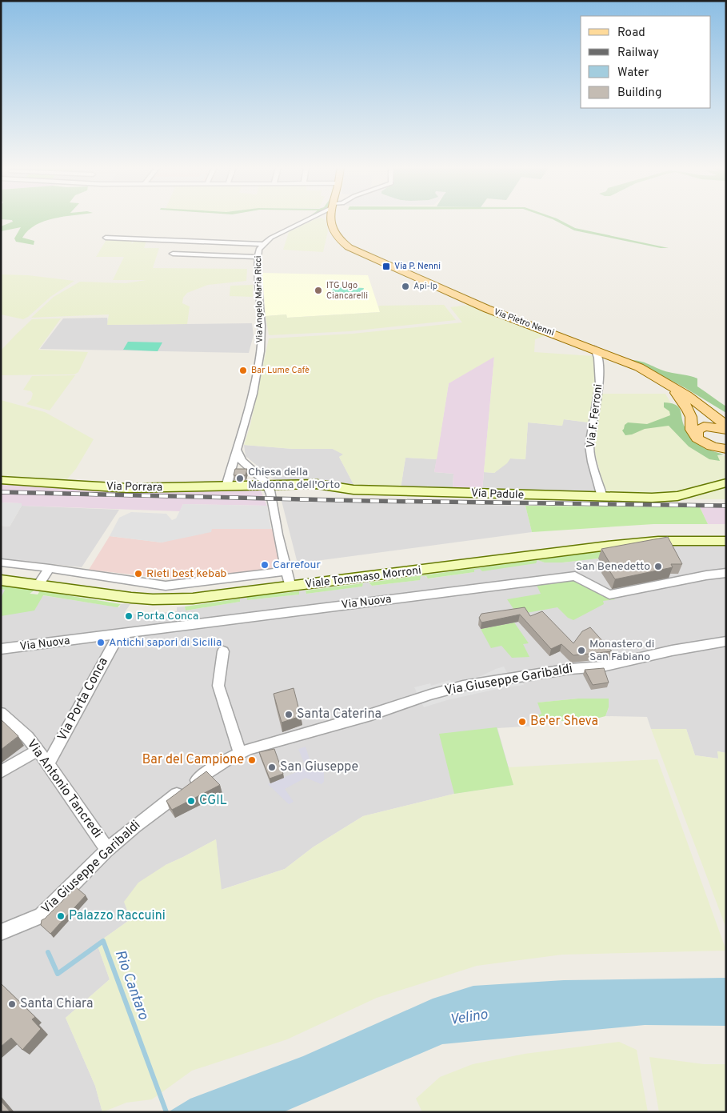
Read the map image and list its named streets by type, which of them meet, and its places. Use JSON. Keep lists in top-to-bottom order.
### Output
{
  "streets": {
    "main road": ["Via Pietro Nenni"],
    "street": [
      "Via Angelo Maria Ricci",
      "Via F. Ferroni",
      "Via Porrara",
      "Via Padule",
      "Viale Tommaso Morroni",
      "Via Nuova",
      "Via Giuseppe Garibaldi",
      "Via Porta Conca",
      "Via Antonio Tancredi"
    ]
  },
  "crossings": [
    ["Via Angelo Maria Ricci", "Via Porrara"],
    ["Via Pietro Nenni", "Via F. Ferroni"],
    ["Via F. Ferroni", "Via Padule"],
    ["Via Porrara", "Via Padule"],
    ["Via Nuova", "Via Porta Conca"],
    ["Via Giuseppe Garibaldi", "Via Antonio Tancredi"],
    ["Via Porta Conca", "Via Antonio Tancredi"]
  ],
  "water": ["Rio Cantaro", "Velino"],
  "places": {
    "transit": ["Via P. Nenni"],
    "other": [
      "Api-Ip",
      "ITG Ugo Ciancarelli",
      "Bar Lume Cafè",
      "Chiesa della Madonna dell'Orto",
      "Carrefour",
      "San Benedetto",
      "Rieti best kebab",
      "Porta Conca",
      "Antichi sapori di Sicilia",
      "Monastero di San Fabiano",
      "Santa Caterina",
      "Be'er Sheva",
      "Bar del Campione",
      "San Giuseppe",
      "CGIL",
      "Palazzo Raccuini",
      "Santa Chiara"
    ]
  },
  "legend": [
    "Road",
    "Railway",
    "Water",
    "Building"
  ]
}
